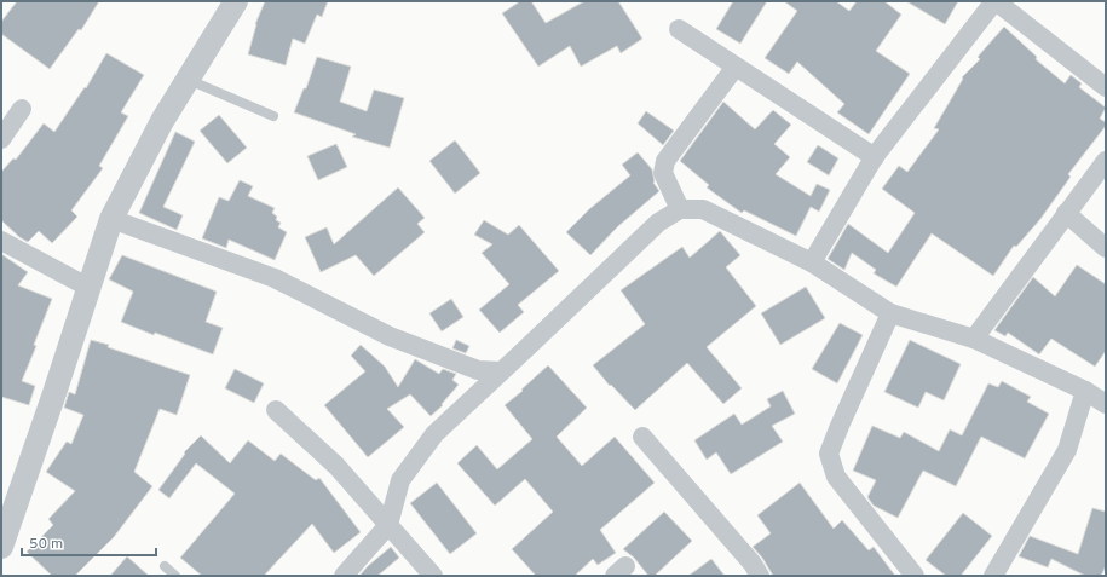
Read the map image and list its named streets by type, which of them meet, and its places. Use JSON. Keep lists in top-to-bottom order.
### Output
{
  "scale_bar": "50 m"
}
